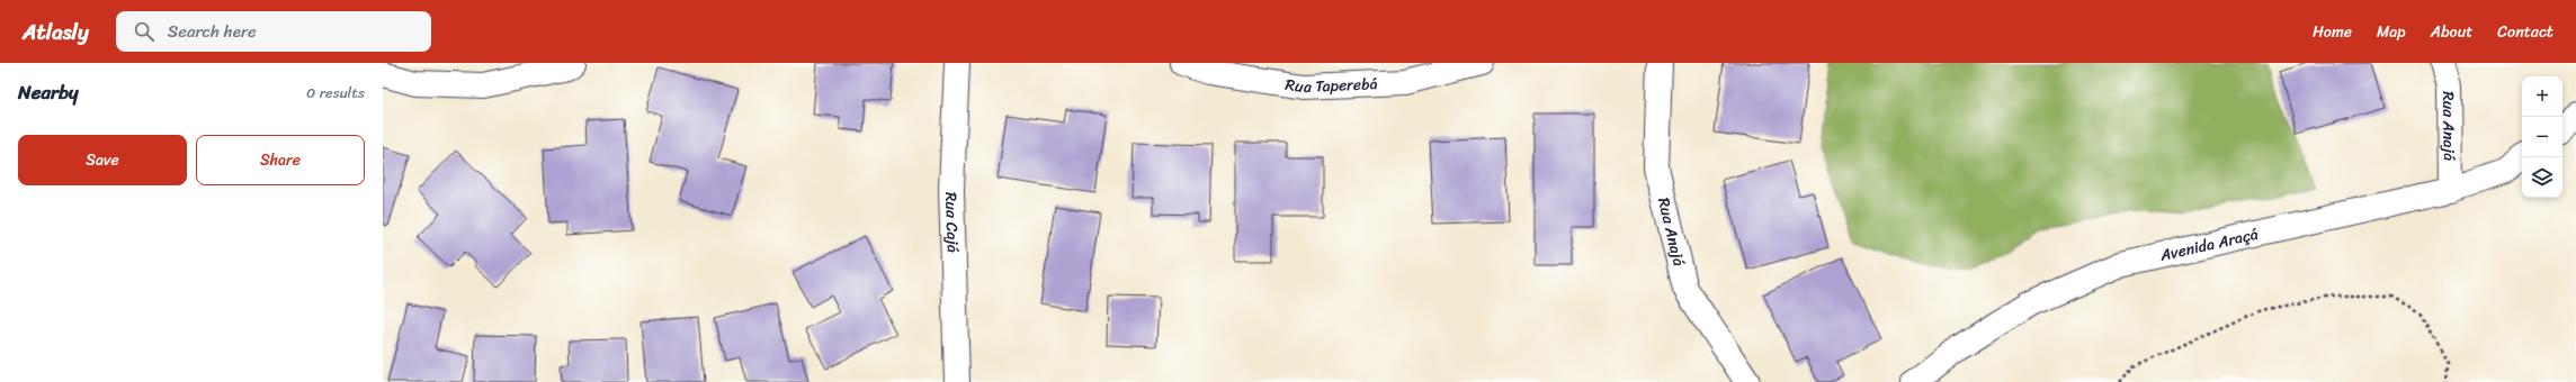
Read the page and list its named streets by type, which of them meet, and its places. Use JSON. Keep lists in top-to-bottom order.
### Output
{
  "streets": {
    "street": [
      "Rua Taperebá",
      "Rua Anajá",
      "Rua Cajá",
      "Avenida Araçá"
    ]
  },
  "crossings": [
    ["Rua Anajá", "Avenida Araçá"]
  ],
  "page": {
    "header": "Atlasly",
    "search": "Search here",
    "nav": [
      "Home",
      "Map",
      "About",
      "Contact"
    ],
    "heading": ["Nearby", "0 results"],
    "map_buttons": ["+", "−"],
    "buttons": ["Save", "Share"]
  }
}
